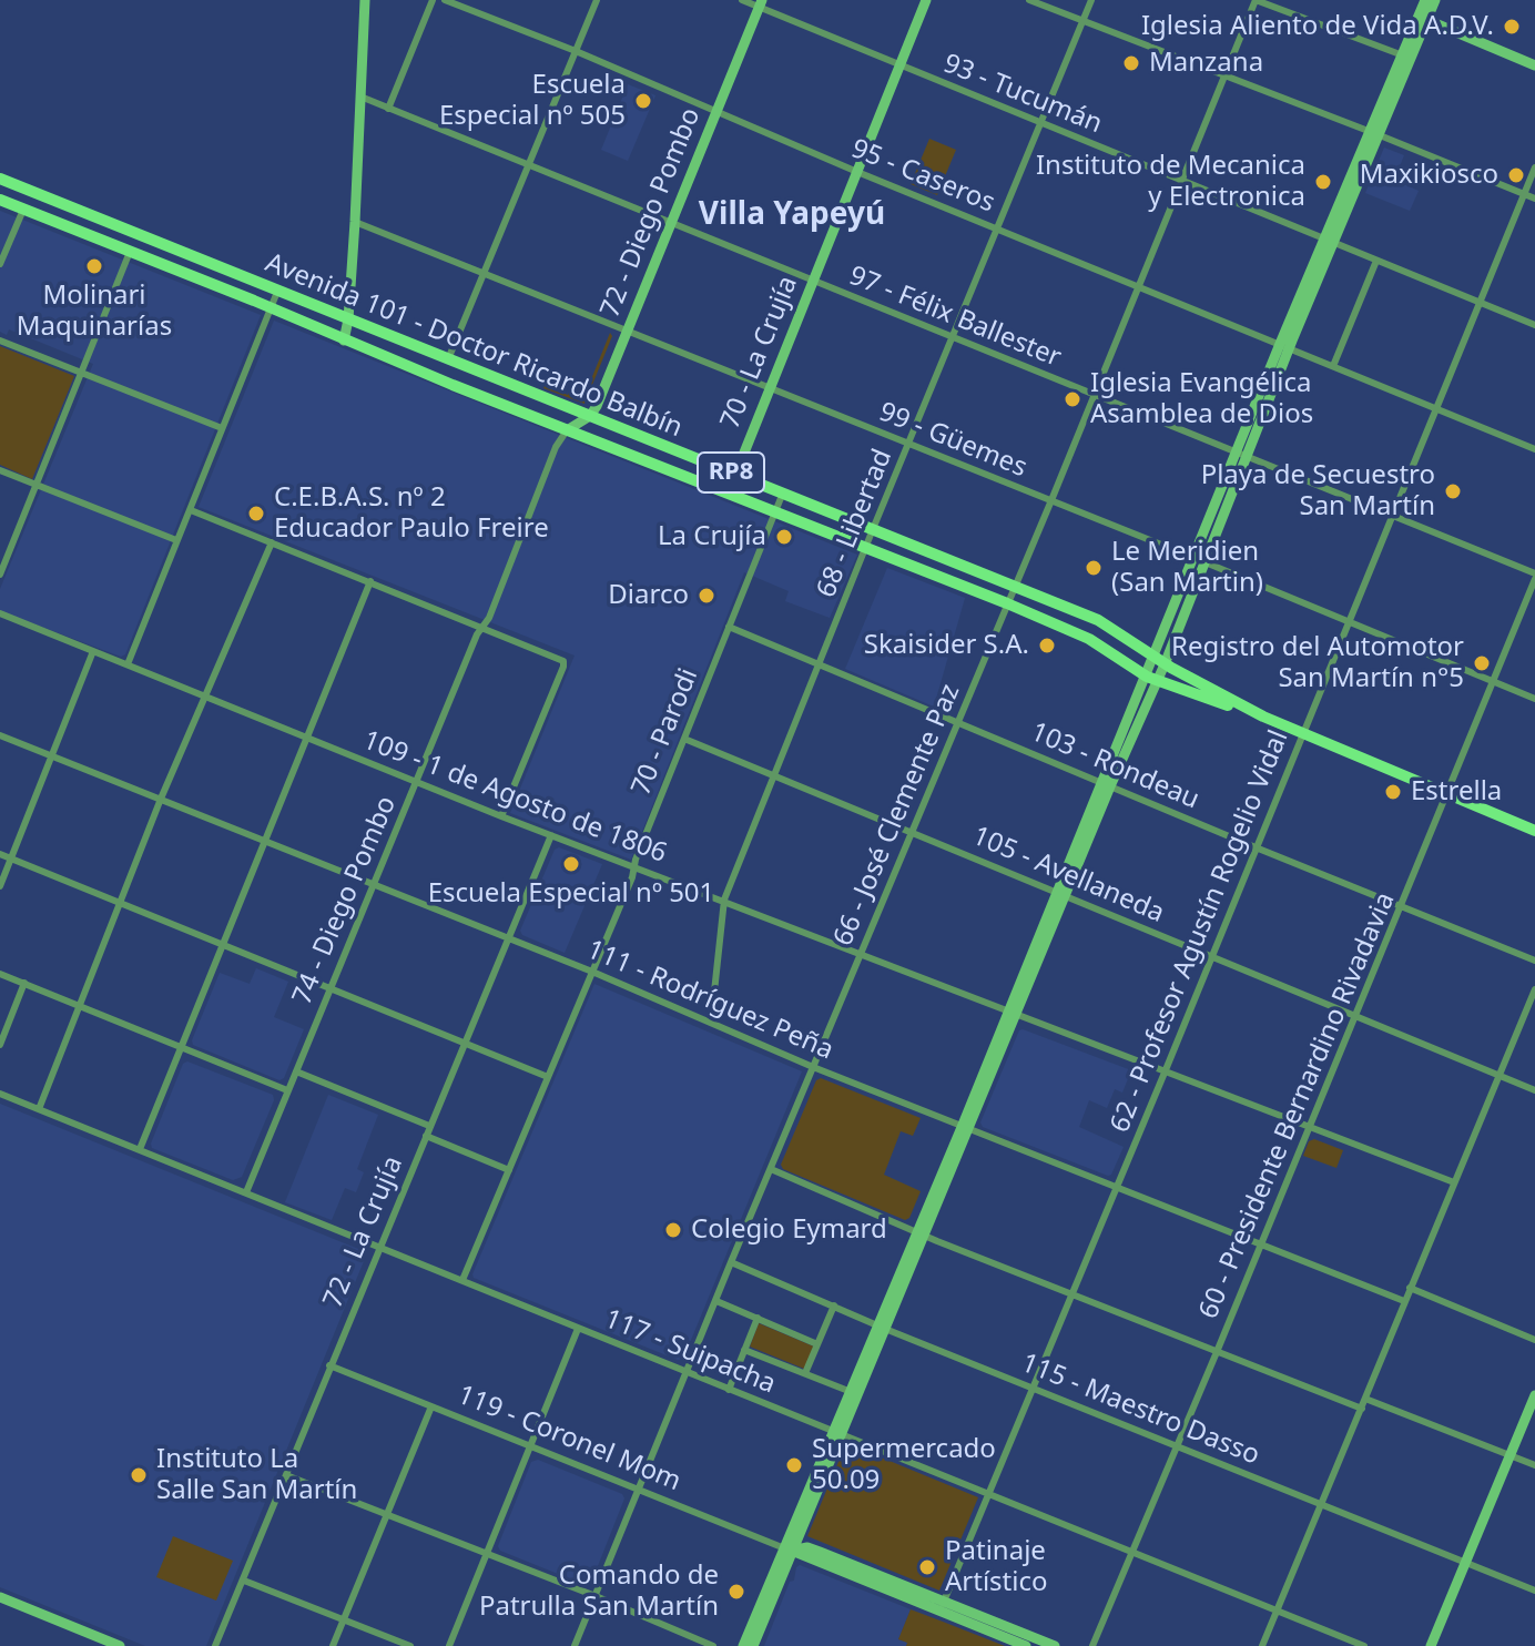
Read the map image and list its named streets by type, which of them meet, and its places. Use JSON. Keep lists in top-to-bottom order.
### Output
{
  "streets": {
    "main road": [
      "72 - Diego Pombo",
      "Avenida 101 - Doctor Ricardo Balbín",
      "70 - La Crujía",
      "RP8",
      "119 - Coronel Mom"
    ],
    "street": [
      "93 - Tucumán",
      "95 - Caseros",
      "97 - Félix Ballester",
      "99 - Güemes",
      "68 - Libertad",
      "70 - Parodi",
      "103 - Rondeau",
      "109 - 1 de Agosto de 1806",
      "66 - José Clemente Paz",
      "105 - Avellaneda",
      "74 - Diego Pombo",
      "62 - Profesor Agustín Rogelio Vidal",
      "111 - Rodríguez Peña",
      "60 - Presidente Bernardino Rivadavia",
      "72 - La Crujía",
      "117 - Suipacha",
      "115 - Maestro Dasso"
    ]
  },
  "crossings": [
    ["93 - Tucumán", "72 - Diego Pombo"],
    ["93 - Tucumán", "70 - La Crujía"],
    ["93 - Tucumán", "68 - Libertad"],
    ["93 - Tucumán", "66 - José Clemente Paz"],
    ["93 - Tucumán", "62 - Profesor Agustín Rogelio Vidal"],
    ["95 - Caseros", "72 - Diego Pombo"],
    ["95 - Caseros", "70 - La Crujía"],
    ["95 - Caseros", "68 - Libertad"],
    ["95 - Caseros", "66 - José Clemente Paz"],
    ["95 - Caseros", "62 - Profesor Agustín Rogelio Vidal"],
    ["72 - Diego Pombo", "97 - Félix Ballester"],
    ["72 - Diego Pombo", "Avenida 101 - Doctor Ricardo Balbín"],
    ["72 - Diego Pombo", "99 - Güemes"],
    ["97 - Félix Ballester", "70 - La Crujía"],
    ["97 - Félix Ballester", "68 - Libertad"],
    ["97 - Félix Ballester", "66 - José Clemente Paz"],
    ["97 - Félix Ballester", "62 - Profesor Agustín Rogelio Vidal"],
    ["97 - Félix Ballester", "60 - Presidente Bernardino Rivadavia"],
    ["Avenida 101 - Doctor Ricardo Balbín", "70 - La Crujía"],
    ["Avenida 101 - Doctor Ricardo Balbín", "68 - Libertad"],
    ["Avenida 101 - Doctor Ricardo Balbín", "70 - Parodi"],
    ["Avenida 101 - Doctor Ricardo Balbín", "66 - José Clemente Paz"],
    ["Avenida 101 - Doctor Ricardo Balbín", "74 - Diego Pombo"],
    ["Avenida 101 - Doctor Ricardo Balbín", "62 - Profesor Agustín Rogelio Vidal"],
    ["Avenida 101 - Doctor Ricardo Balbín", "60 - Presidente Bernardino Rivadavia"],
    ["70 - La Crujía", "99 - Güemes"],
    ["99 - Güemes", "68 - Libertad"],
    ["99 - Güemes", "66 - José Clemente Paz"],
    ["99 - Güemes", "62 - Profesor Agustín Rogelio Vidal"],
    ["99 - Güemes", "60 - Presidente Bernardino Rivadavia"],
    ["68 - Libertad", "103 - Rondeau"],
    ["68 - Libertad", "109 - 1 de Agosto de 1806"],
    ["68 - Libertad", "105 - Avellaneda"],
    ["68 - Libertad", "111 - Rodríguez Peña"],
    ["70 - Parodi", "103 - Rondeau"],
    ["70 - Parodi", "109 - 1 de Agosto de 1806"],
    ["70 - Parodi", "105 - Avellaneda"],
    ["70 - Parodi", "111 - Rodríguez Peña"],
    ["70 - Parodi", "117 - Suipacha"],
    ["103 - Rondeau", "66 - José Clemente Paz"],
    ["103 - Rondeau", "62 - Profesor Agustín Rogelio Vidal"],
    ["103 - Rondeau", "60 - Presidente Bernardino Rivadavia"],
    ["109 - 1 de Agosto de 1806", "66 - José Clemente Paz"],
    ["109 - 1 de Agosto de 1806", "74 - Diego Pombo"],
    ["109 - 1 de Agosto de 1806", "62 - Profesor Agustín Rogelio Vidal"],
    ["109 - 1 de Agosto de 1806", "60 - Presidente Bernardino Rivadavia"],
    ["109 - 1 de Agosto de 1806", "72 - La Crujía"],
    ["66 - José Clemente Paz", "105 - Avellaneda"],
    ["66 - José Clemente Paz", "111 - Rodríguez Peña"],
    ["66 - José Clemente Paz", "117 - Suipacha"],
    ["66 - José Clemente Paz", "115 - Maestro Dasso"],
    ["66 - José Clemente Paz", "119 - Coronel Mom"],
    ["105 - Avellaneda", "62 - Profesor Agustín Rogelio Vidal"],
    ["105 - Avellaneda", "60 - Presidente Bernardino Rivadavia"],
    ["74 - Diego Pombo", "111 - Rodríguez Peña"],
    ["74 - Diego Pombo", "117 - Suipacha"],
    ["62 - Profesor Agustín Rogelio Vidal", "111 - Rodríguez Peña"],
    ["62 - Profesor Agustín Rogelio Vidal", "117 - Suipacha"],
    ["62 - Profesor Agustín Rogelio Vidal", "115 - Maestro Dasso"],
    ["62 - Profesor Agustín Rogelio Vidal", "119 - Coronel Mom"],
    ["111 - Rodríguez Peña", "60 - Presidente Bernardino Rivadavia"],
    ["111 - Rodríguez Peña", "72 - La Crujía"],
    ["60 - Presidente Bernardino Rivadavia", "117 - Suipacha"],
    ["60 - Presidente Bernardino Rivadavia", "115 - Maestro Dasso"],
    ["72 - La Crujía", "117 - Suipacha"],
    ["72 - La Crujía", "119 - Coronel Mom"]
  ],
  "districts": ["Villa Yapeyú"],
  "places": [
    "Iglesia Aliento de Vida A.D.V.",
    "Manzana",
    "Escuela Especial nº 505",
    "Maxikiosco",
    "Instituto de Mecanica y Electronica",
    "Molinari Maquinarías",
    "Iglesia Evangélica Asamblea de Dios",
    "Playa de Secuestro San Martín",
    "C.E.B.A.S. nº 2 Educador Paulo Freire",
    "La Crujía",
    "Le Meridien (San Martin)",
    "Diarco",
    "Skaisider S.A.",
    "Registro del Automotor San Martín n°5",
    "Estrella",
    "Escuela Especial nº 501",
    "Colegio Eymard",
    "Supermercado 50.09",
    "Instituto La Salle San Martín",
    "Patinaje Artístico",
    "Comando de Patrulla San Martín"
  ]
}
